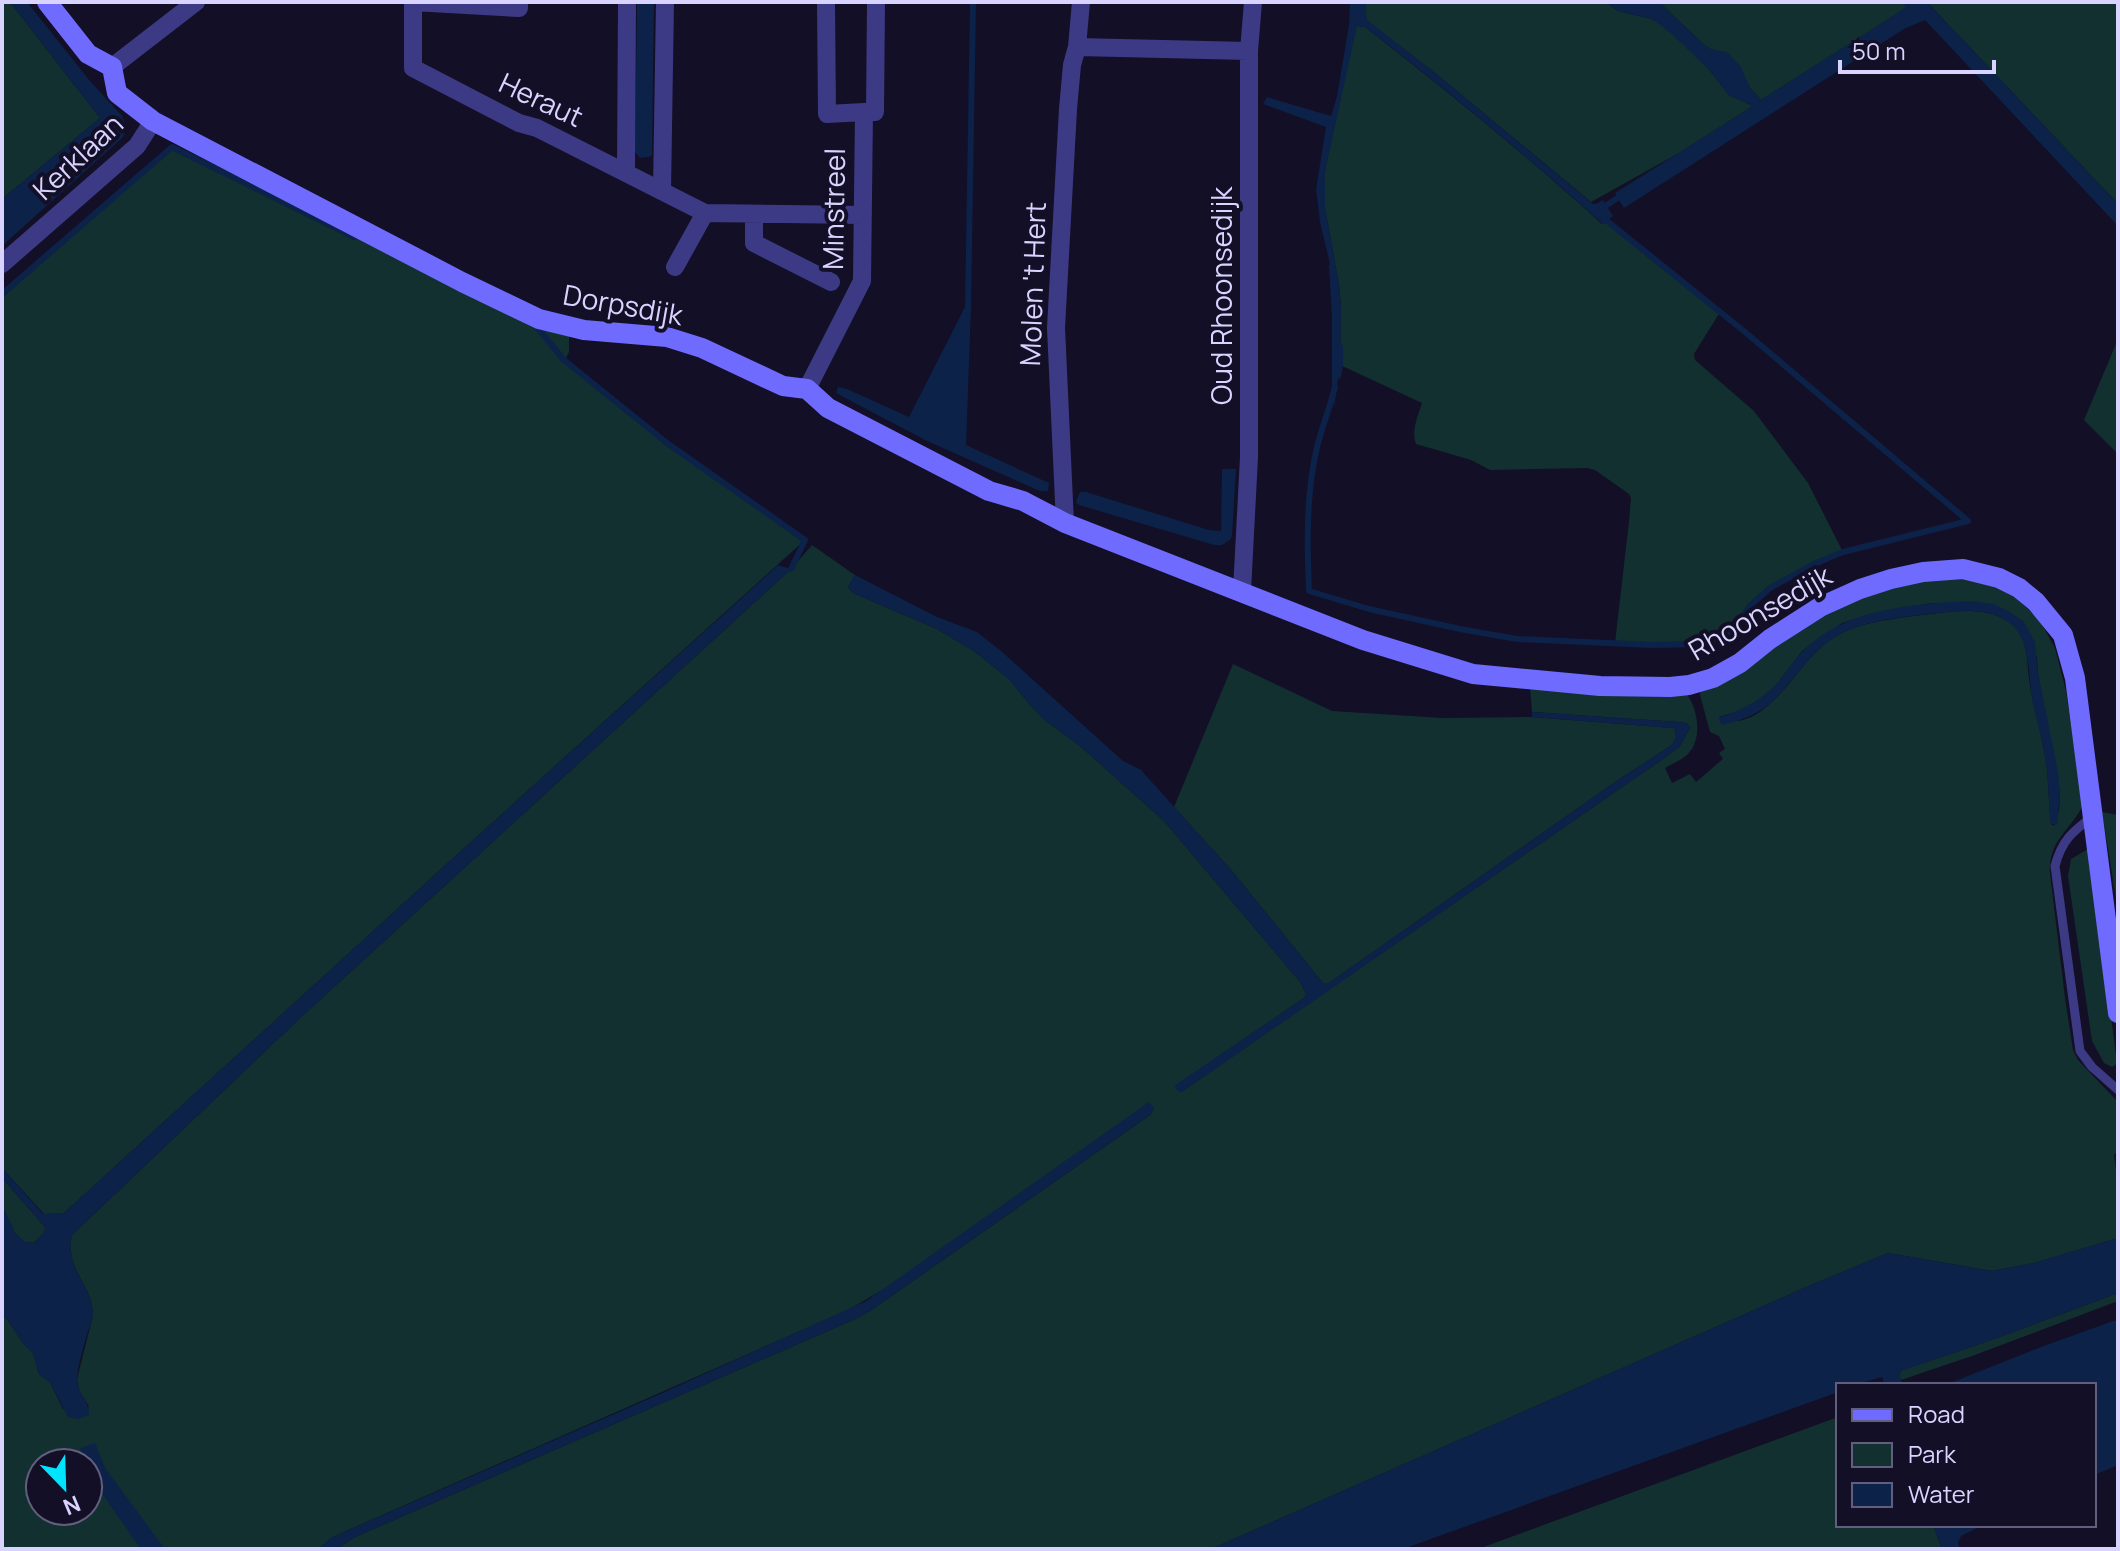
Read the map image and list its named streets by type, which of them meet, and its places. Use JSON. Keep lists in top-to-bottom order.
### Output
{
  "streets": {
    "street": [
      "Heraut",
      "Kerklaan",
      "Minstreel",
      "Molen 't Hert",
      "Oud Rhoonsedijk",
      "Dorpsdijk",
      "Rhoonsedijk"
    ]
  },
  "crossings": [
    ["Heraut", "Minstreel"],
    ["Kerklaan", "Dorpsdijk"],
    ["Minstreel", "Dorpsdijk"],
    ["Molen 't Hert", "Dorpsdijk"],
    ["Oud Rhoonsedijk", "Dorpsdijk"],
    ["Oud Rhoonsedijk", "Rhoonsedijk"],
    ["Dorpsdijk", "Rhoonsedijk"]
  ],
  "legend": ["Road", "Park", "Water"],
  "scale_bar": "50 m",
  "north": "bottom right"
}
